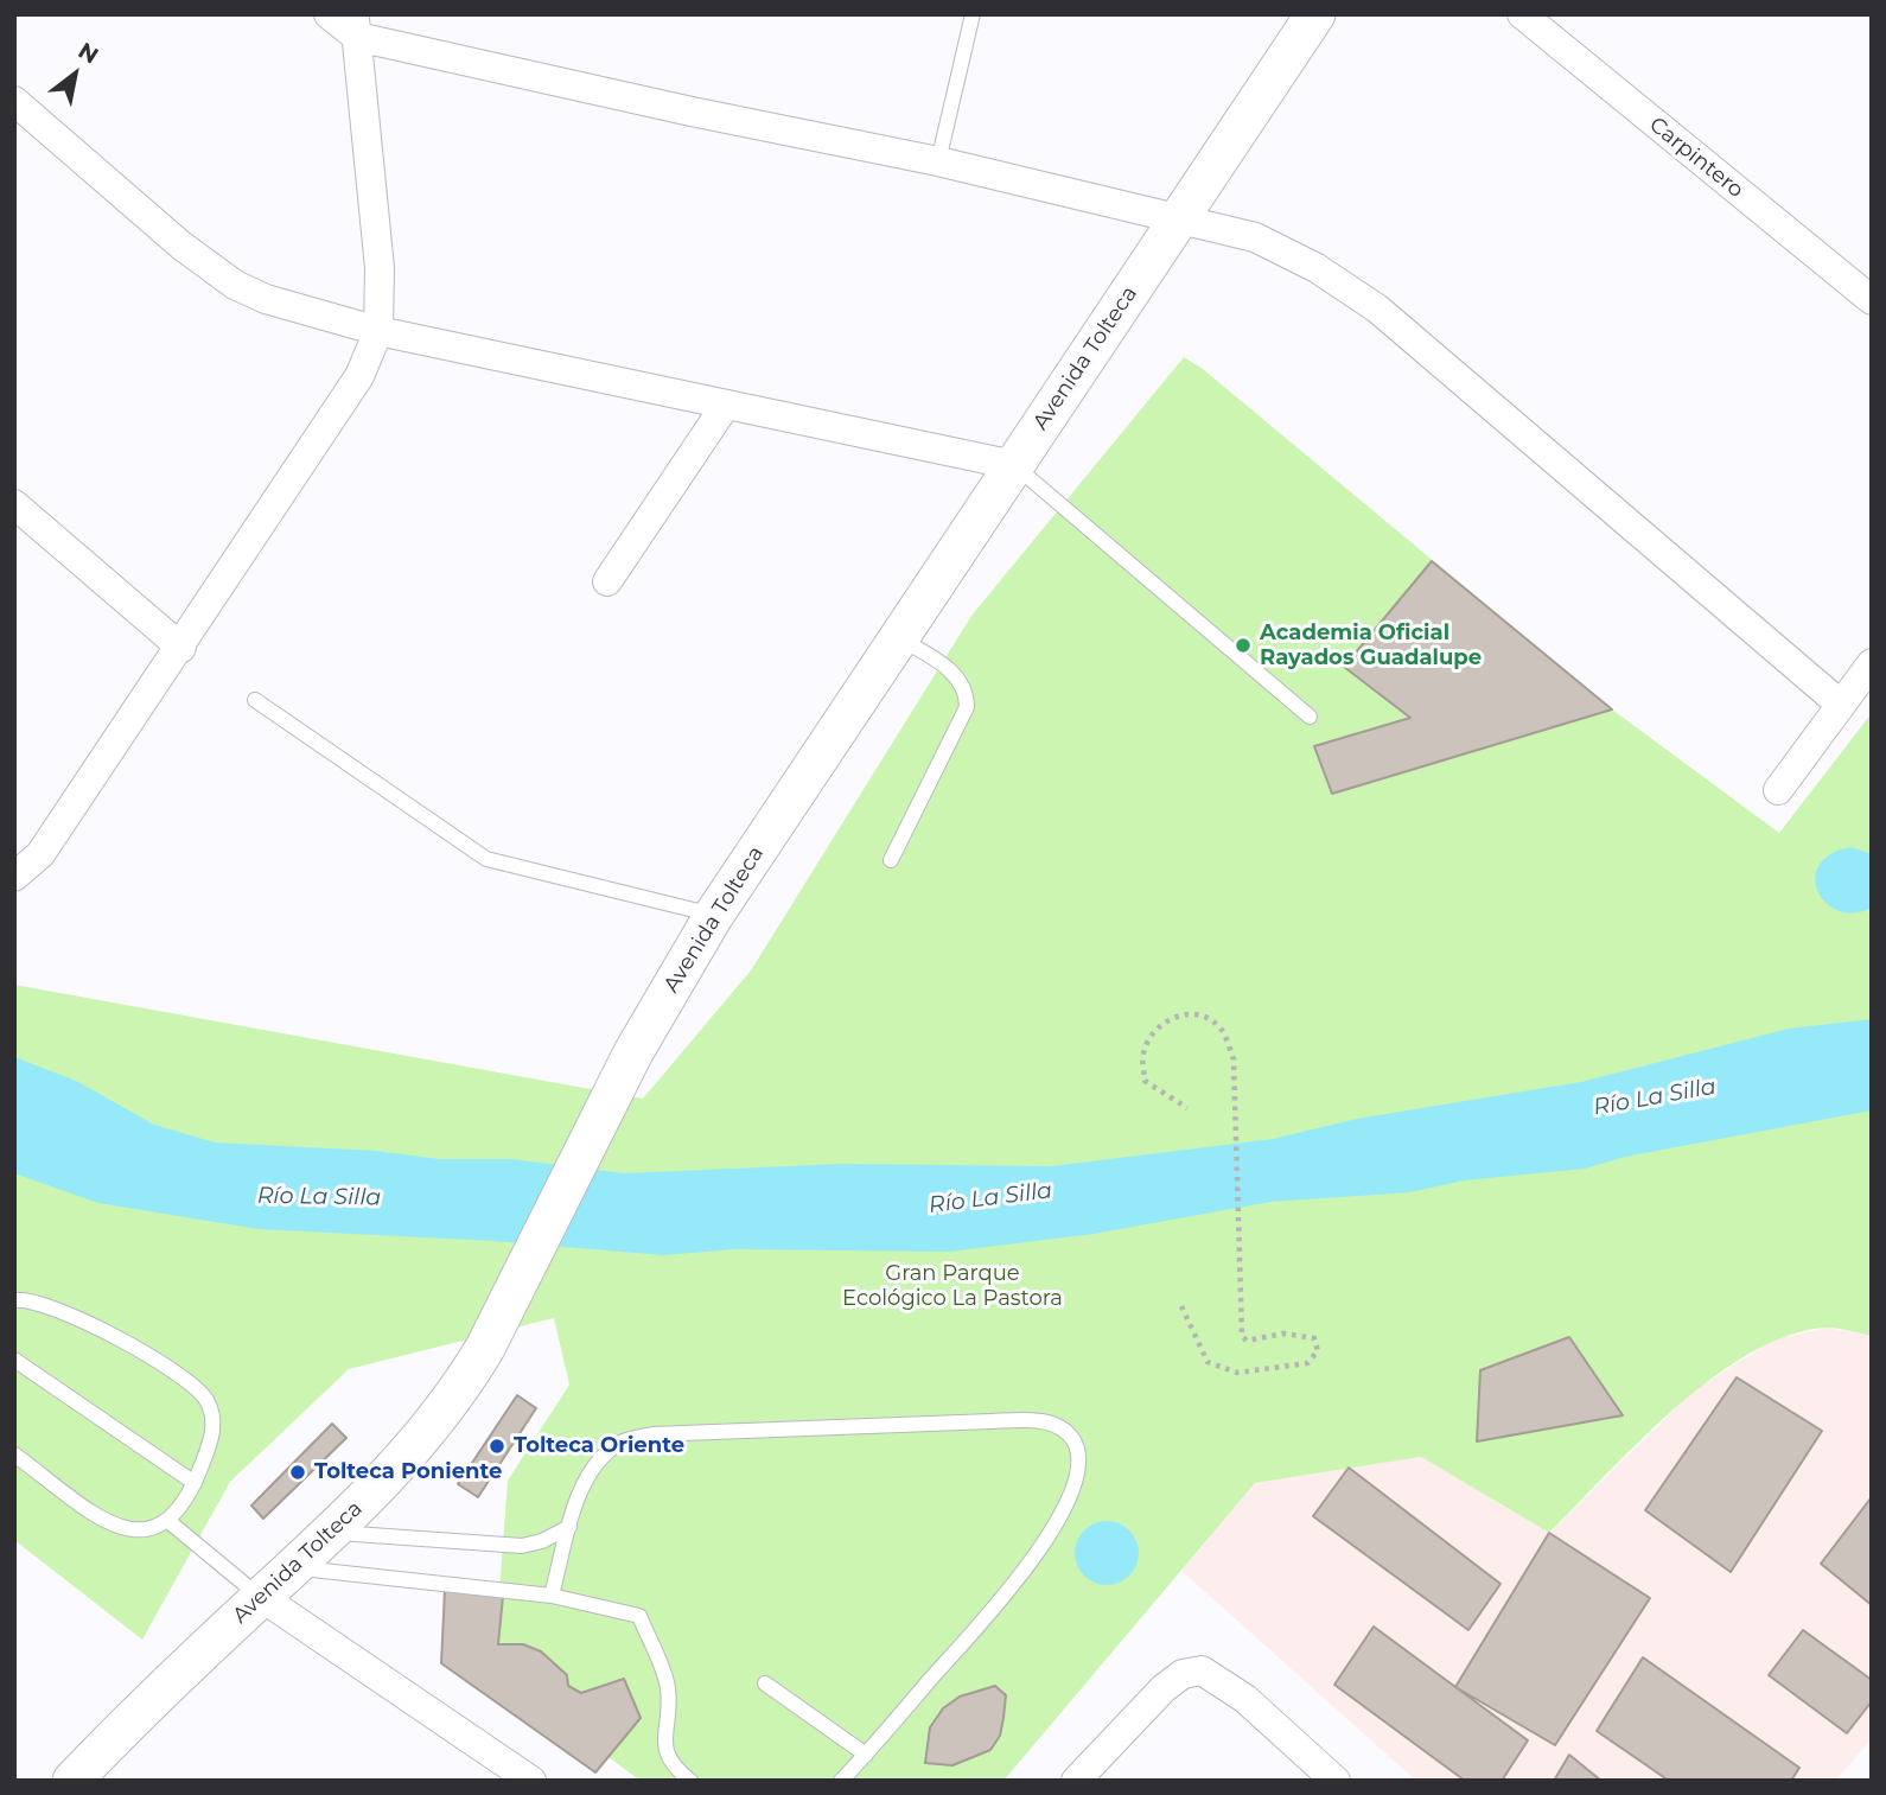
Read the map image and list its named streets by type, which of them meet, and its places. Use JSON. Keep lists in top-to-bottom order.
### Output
{
  "streets": {
    "street": ["Carpintero", "Avenida Tolteca"]
  },
  "water": ["Río La Silla"],
  "parks": ["Gran Parque Ecológico La Pastora"],
  "places": ["Academia Oficial Rayados Guadalupe", "Tolteca Oriente", "Tolteca Poniente"],
  "north": "top right"
}
